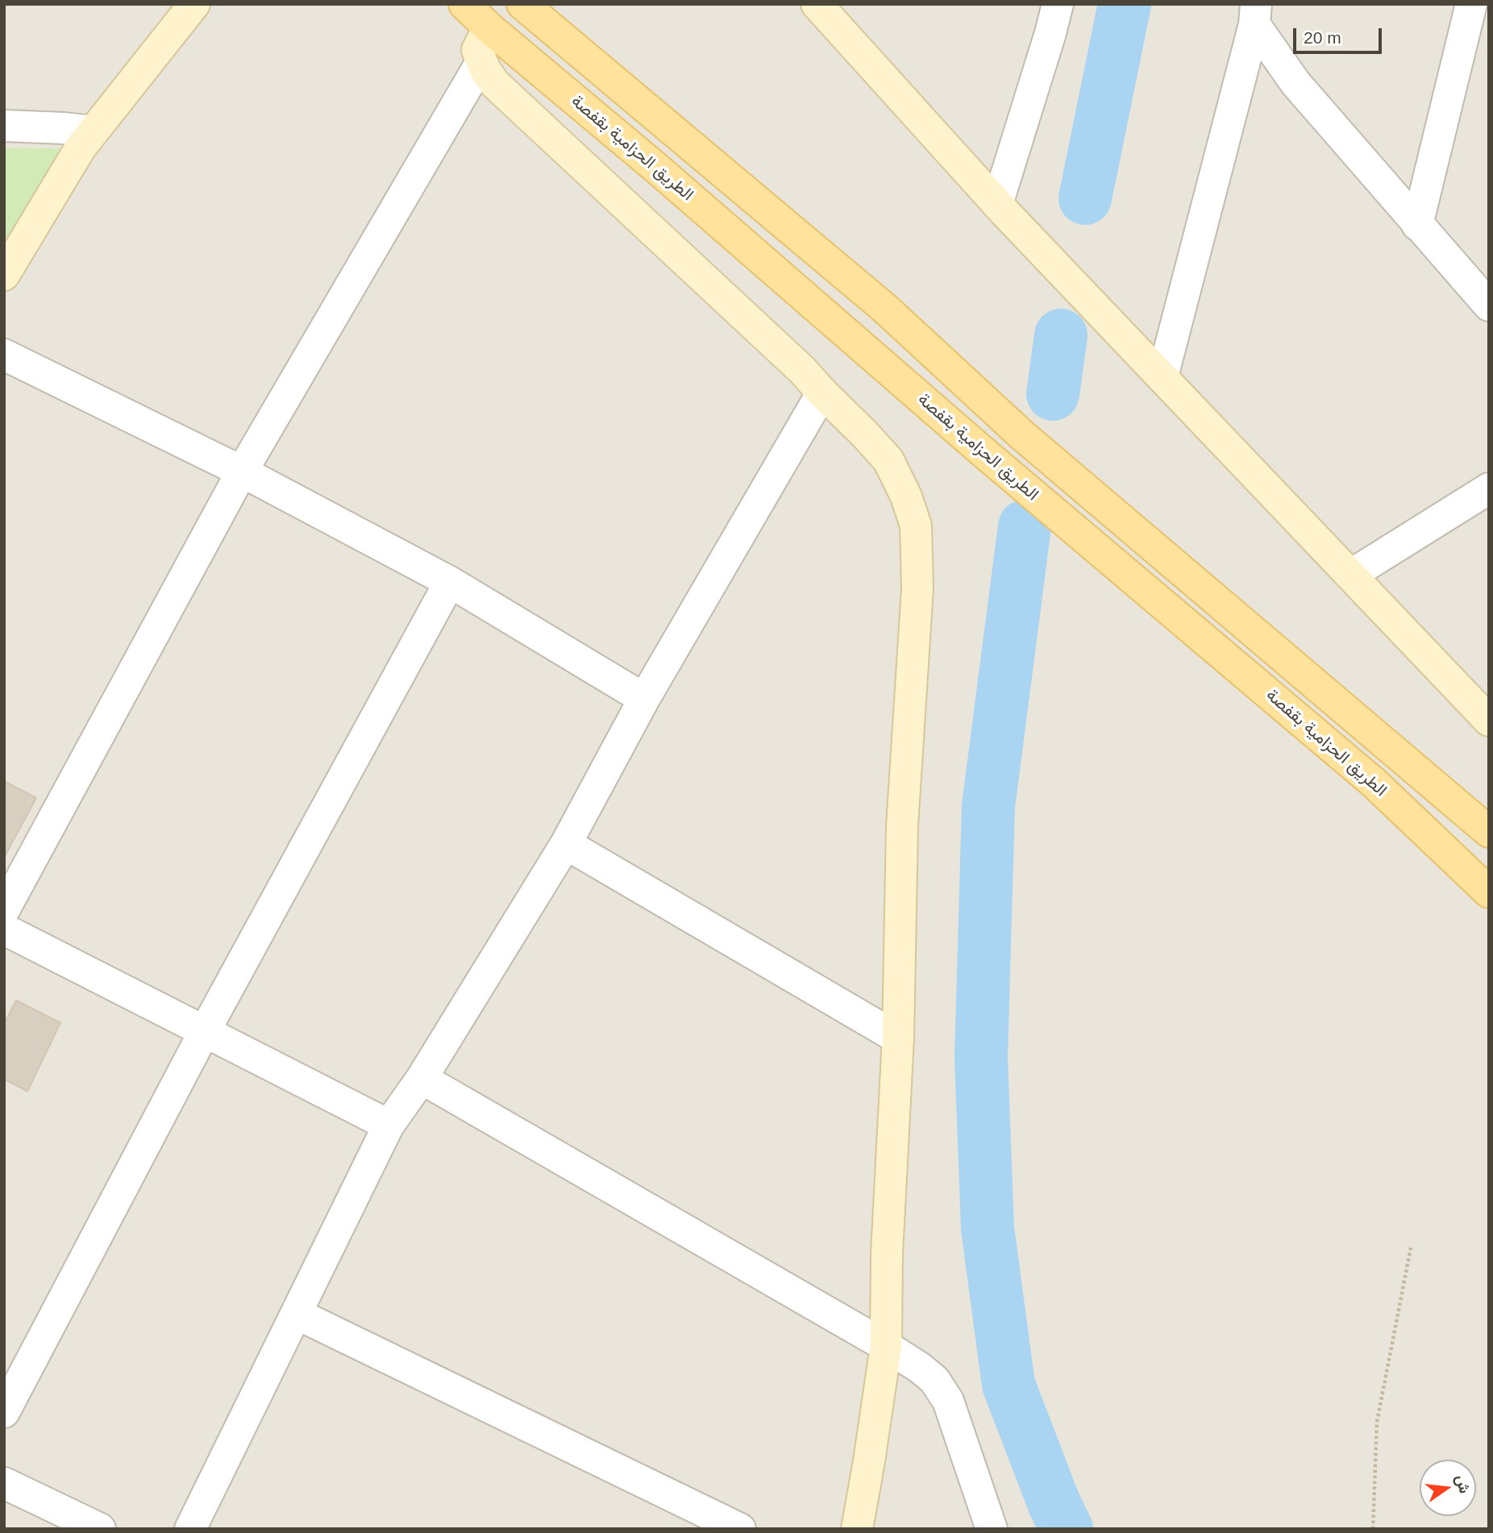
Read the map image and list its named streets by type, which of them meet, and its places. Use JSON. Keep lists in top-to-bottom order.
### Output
{
  "streets": {
    "main road": ["الطريق الحزامية بقفصة"]
  },
  "scale_bar": "20 m",
  "north": "right"
}
